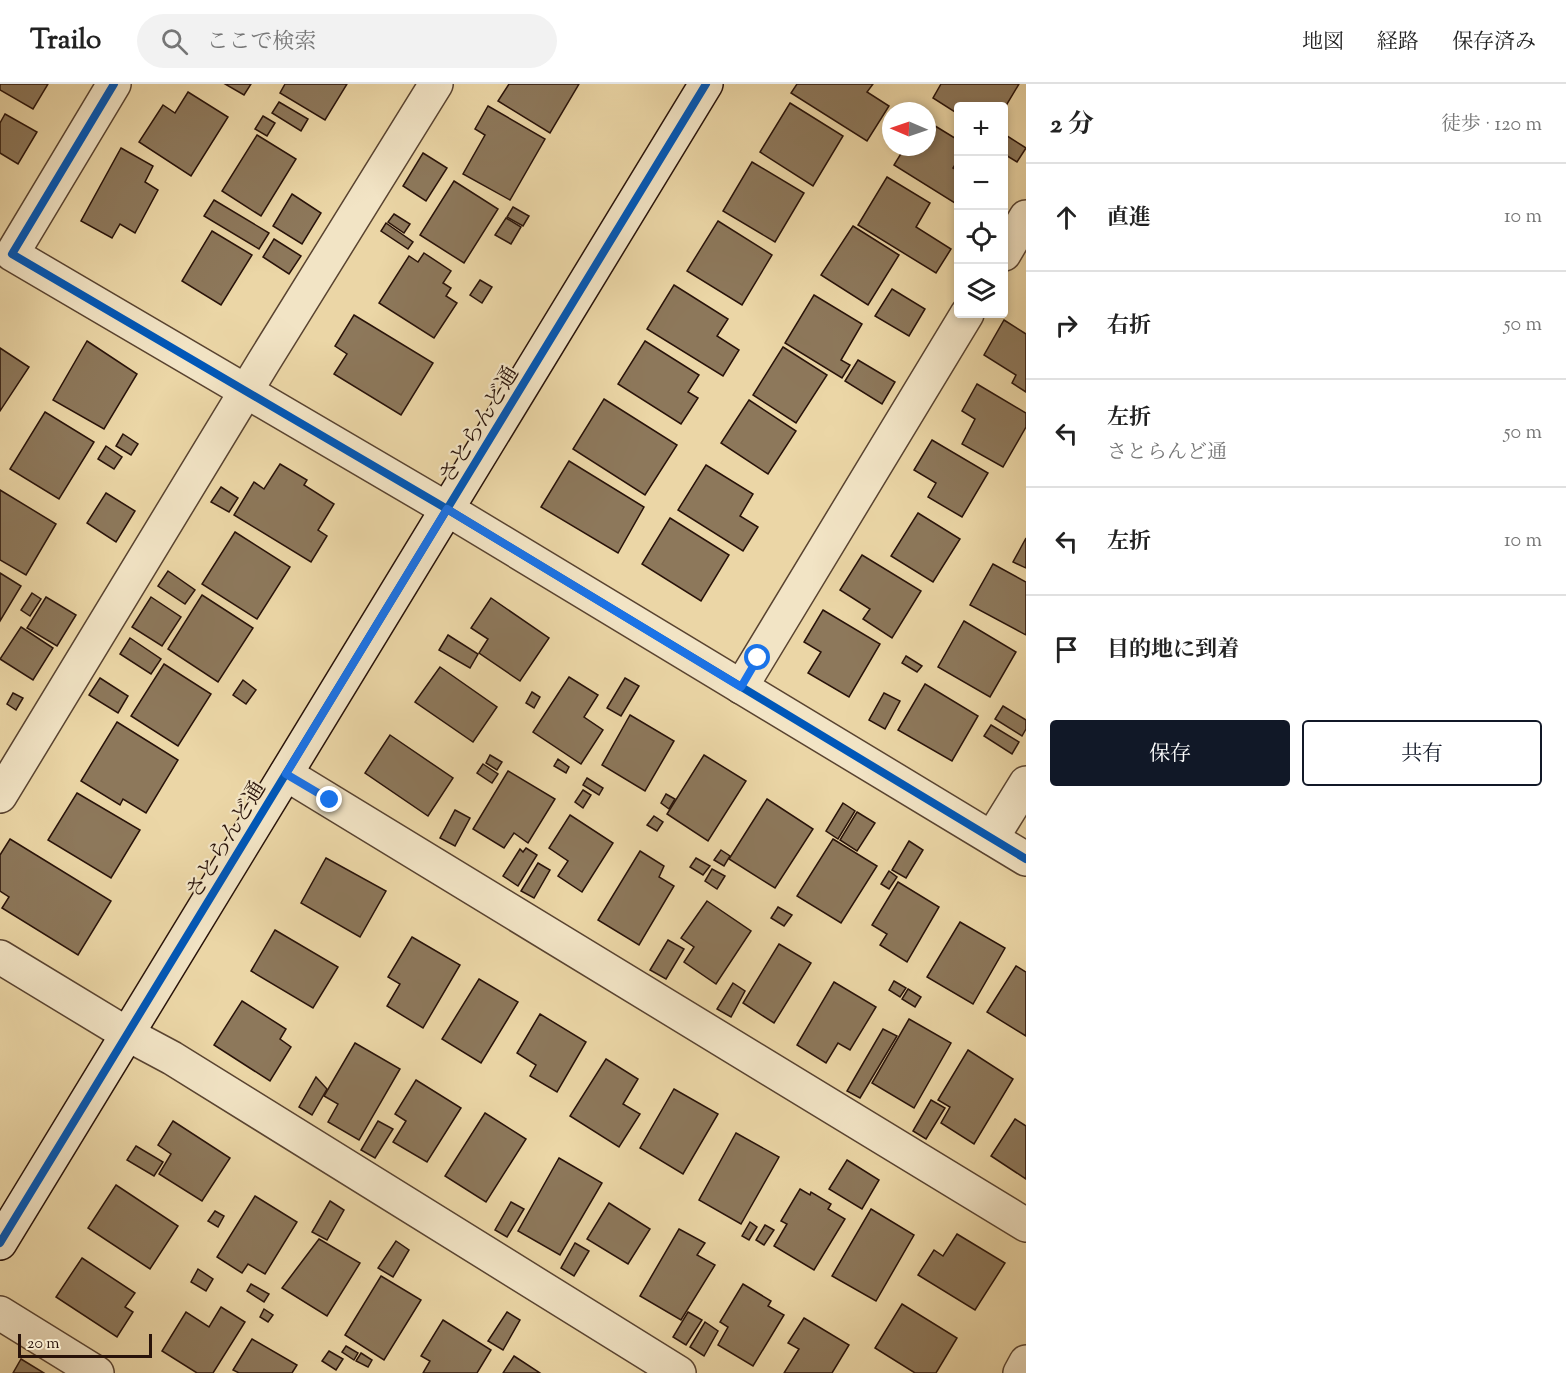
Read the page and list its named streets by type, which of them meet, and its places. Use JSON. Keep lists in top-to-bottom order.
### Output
{
  "streets": {
    "street": ["さとらんど通"]
  },
  "scale_bar": "20 m",
  "north": "left",
  "page": {
    "header": "Trailo",
    "search": "ここで検索",
    "nav": ["地図", "経路", "保存済み"],
    "heading": ["2 分", "徒歩 · 120 m"],
    "map_buttons": ["+", "−"],
    "list": [
      ["直進", "10 m"],
      ["右折", "50 m"],
      ["左折", "さとらんど通", "50 m"],
      ["左折", "10 m"],
      "目的地に到着"
    ],
    "buttons": ["保存", "共有"],
    "scale": "20 m"
  }
}
